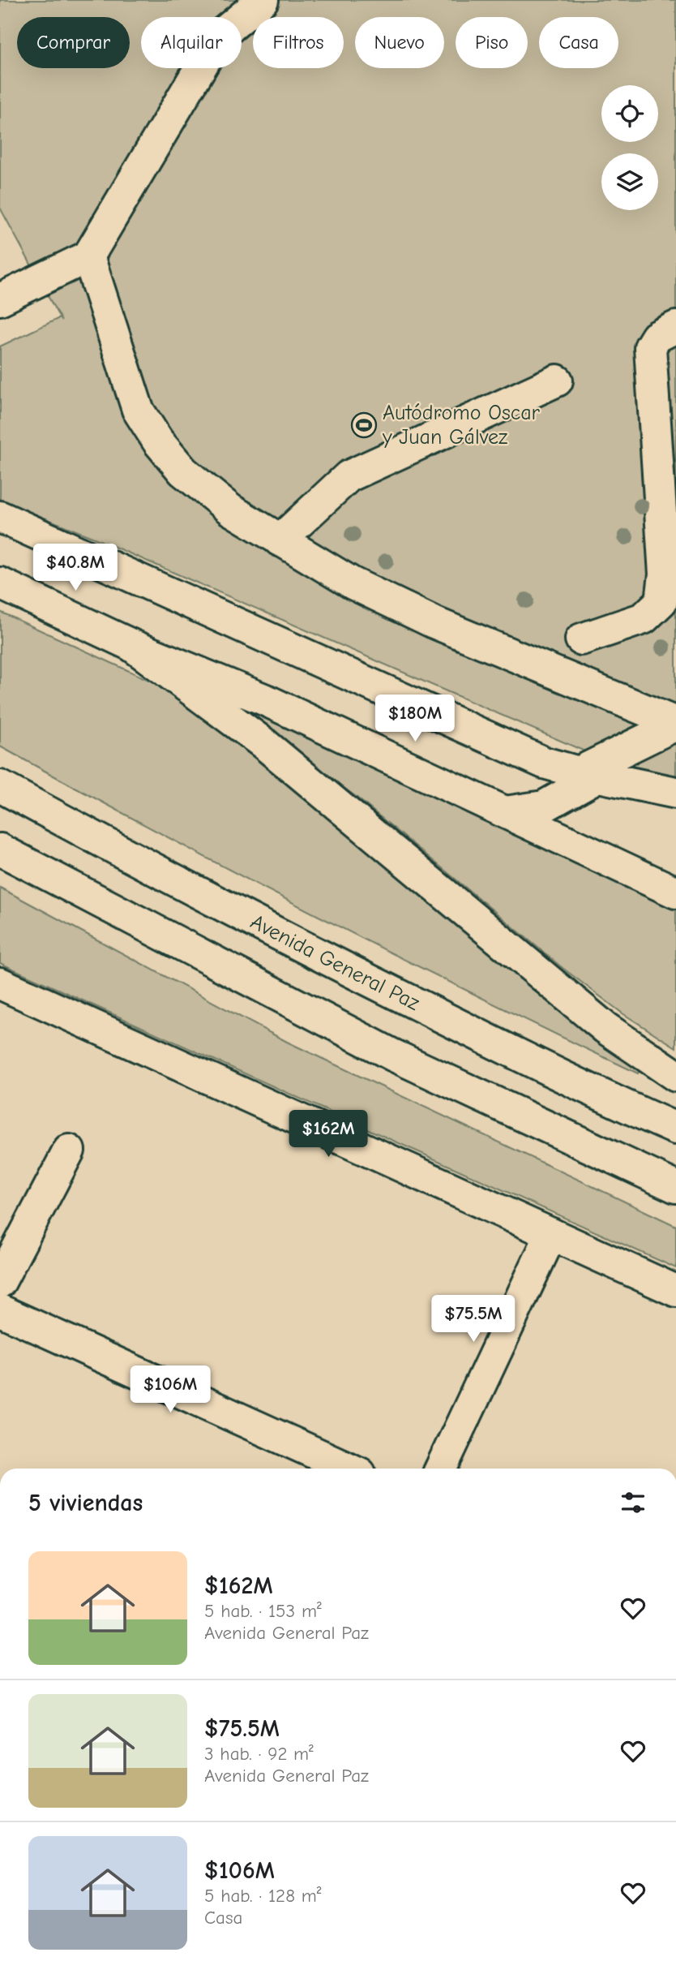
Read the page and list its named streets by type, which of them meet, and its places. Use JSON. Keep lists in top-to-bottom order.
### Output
{
  "streets": {
    "main road": ["Avenida General Paz"]
  },
  "places": {
    "sports": ["Autódromo Oscar y Juan Gálvez"]
  },
  "page": {
    "chip": [
      "Comprar",
      "Alquilar",
      "Filtros",
      "Nuevo",
      "Piso",
      "Casa"
    ],
    "price": [
      "$40.8M",
      "$180M",
      "$162M",
      "$75.5M",
      "$106M"
    ],
    "heading": "5 viviendas",
    "list": [
      {
        "name": "$162M",
        "note": "5 hab. · 153 m² · Avenida General Paz"
      },
      {
        "name": "$75.5M",
        "note": "3 hab. · 92 m² · Avenida General Paz"
      },
      {
        "name": "$106M",
        "note": "5 hab. · 128 m² · Casa"
      }
    ]
  }
}
